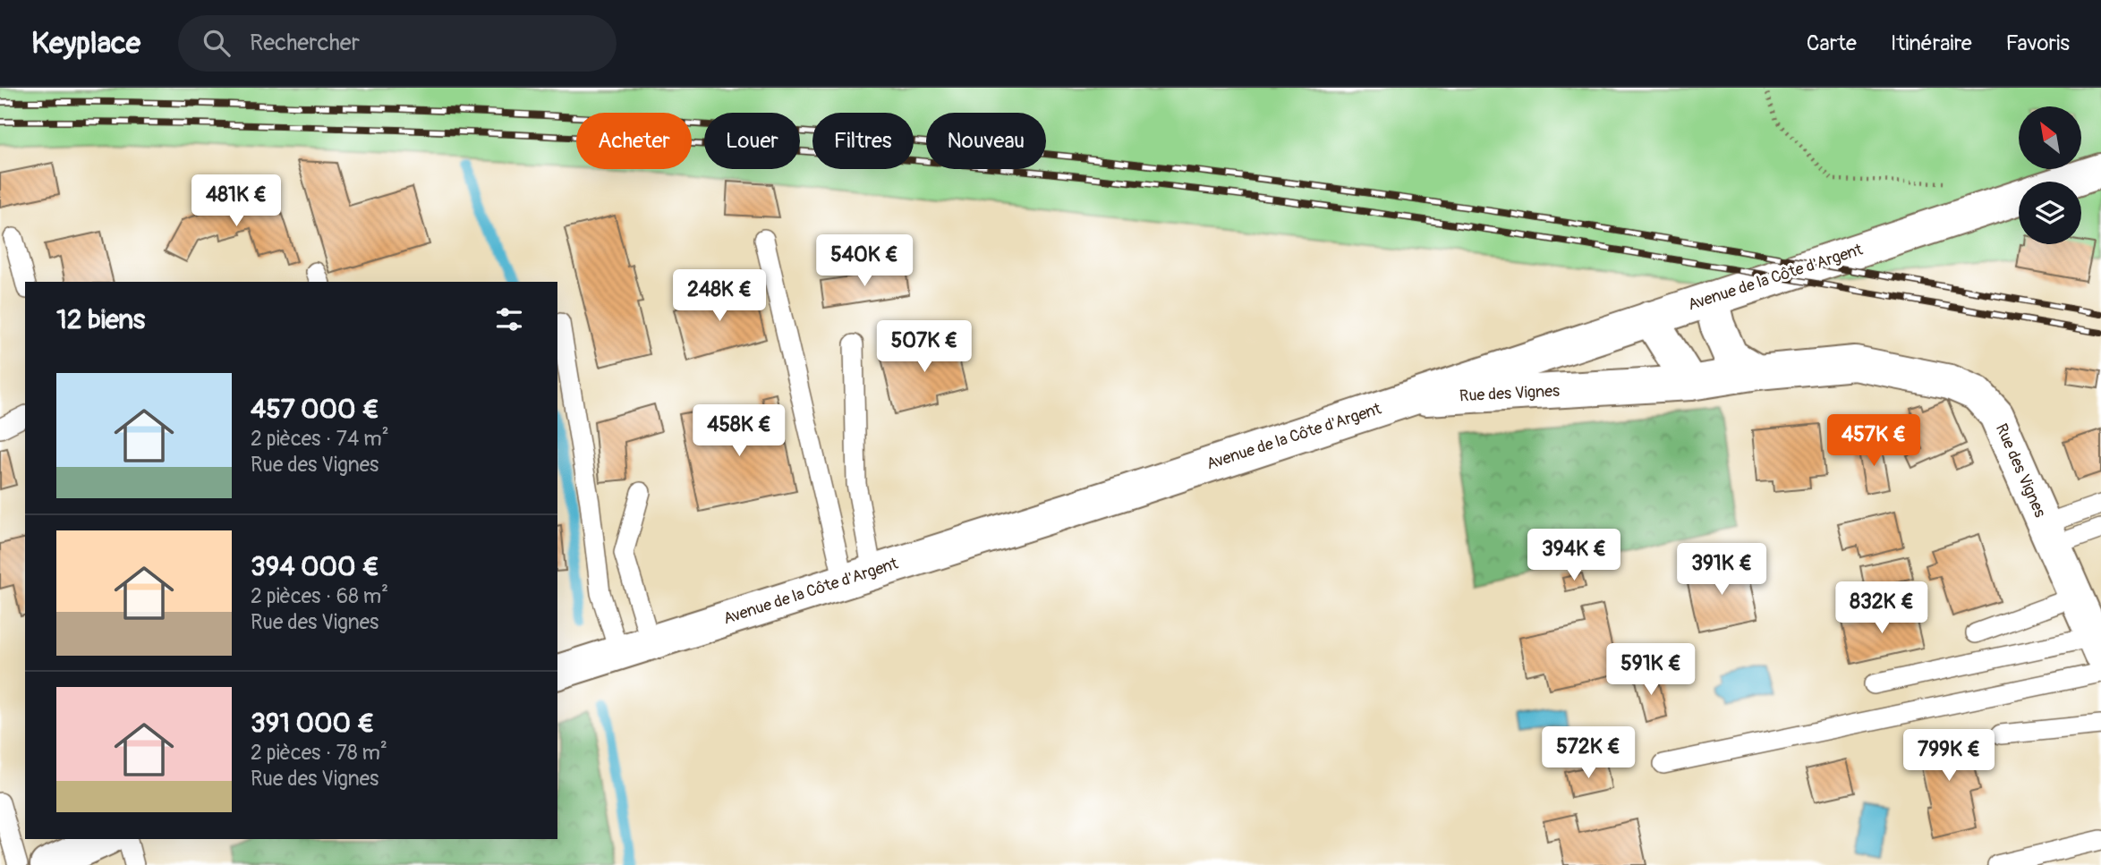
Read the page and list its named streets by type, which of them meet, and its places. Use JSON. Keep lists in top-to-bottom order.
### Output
{
  "streets": {
    "main road": ["Avenue de la Côte d'Argent", "Rue des Vignes"]
  },
  "crossings": [
    ["Avenue de la Côte d'Argent", "Rue des Vignes"]
  ],
  "north": "top left",
  "page": {
    "header": "Keyplace",
    "search": "Rechercher",
    "nav": ["Carte", "Itinéraire", "Favoris"],
    "chip": [
      "Acheter",
      "Louer",
      "Filtres",
      "Nouveau"
    ],
    "price": [
      "481K €",
      "540K €",
      "248K €",
      "507K €",
      "458K €",
      "457K €",
      "394K €",
      "391K €",
      "832K €",
      "591K €",
      "572K €",
      "799K €"
    ],
    "heading": "12 biens",
    "list": [
      {
        "name": "457 000 €",
        "note": "2 pièces · 74 m² · Rue des Vignes"
      },
      {
        "name": "394 000 €",
        "note": "2 pièces · 68 m² · Rue des Vignes"
      },
      {
        "name": "391 000 €",
        "note": "2 pièces · 78 m² · Rue des Vignes"
      }
    ]
  }
}
